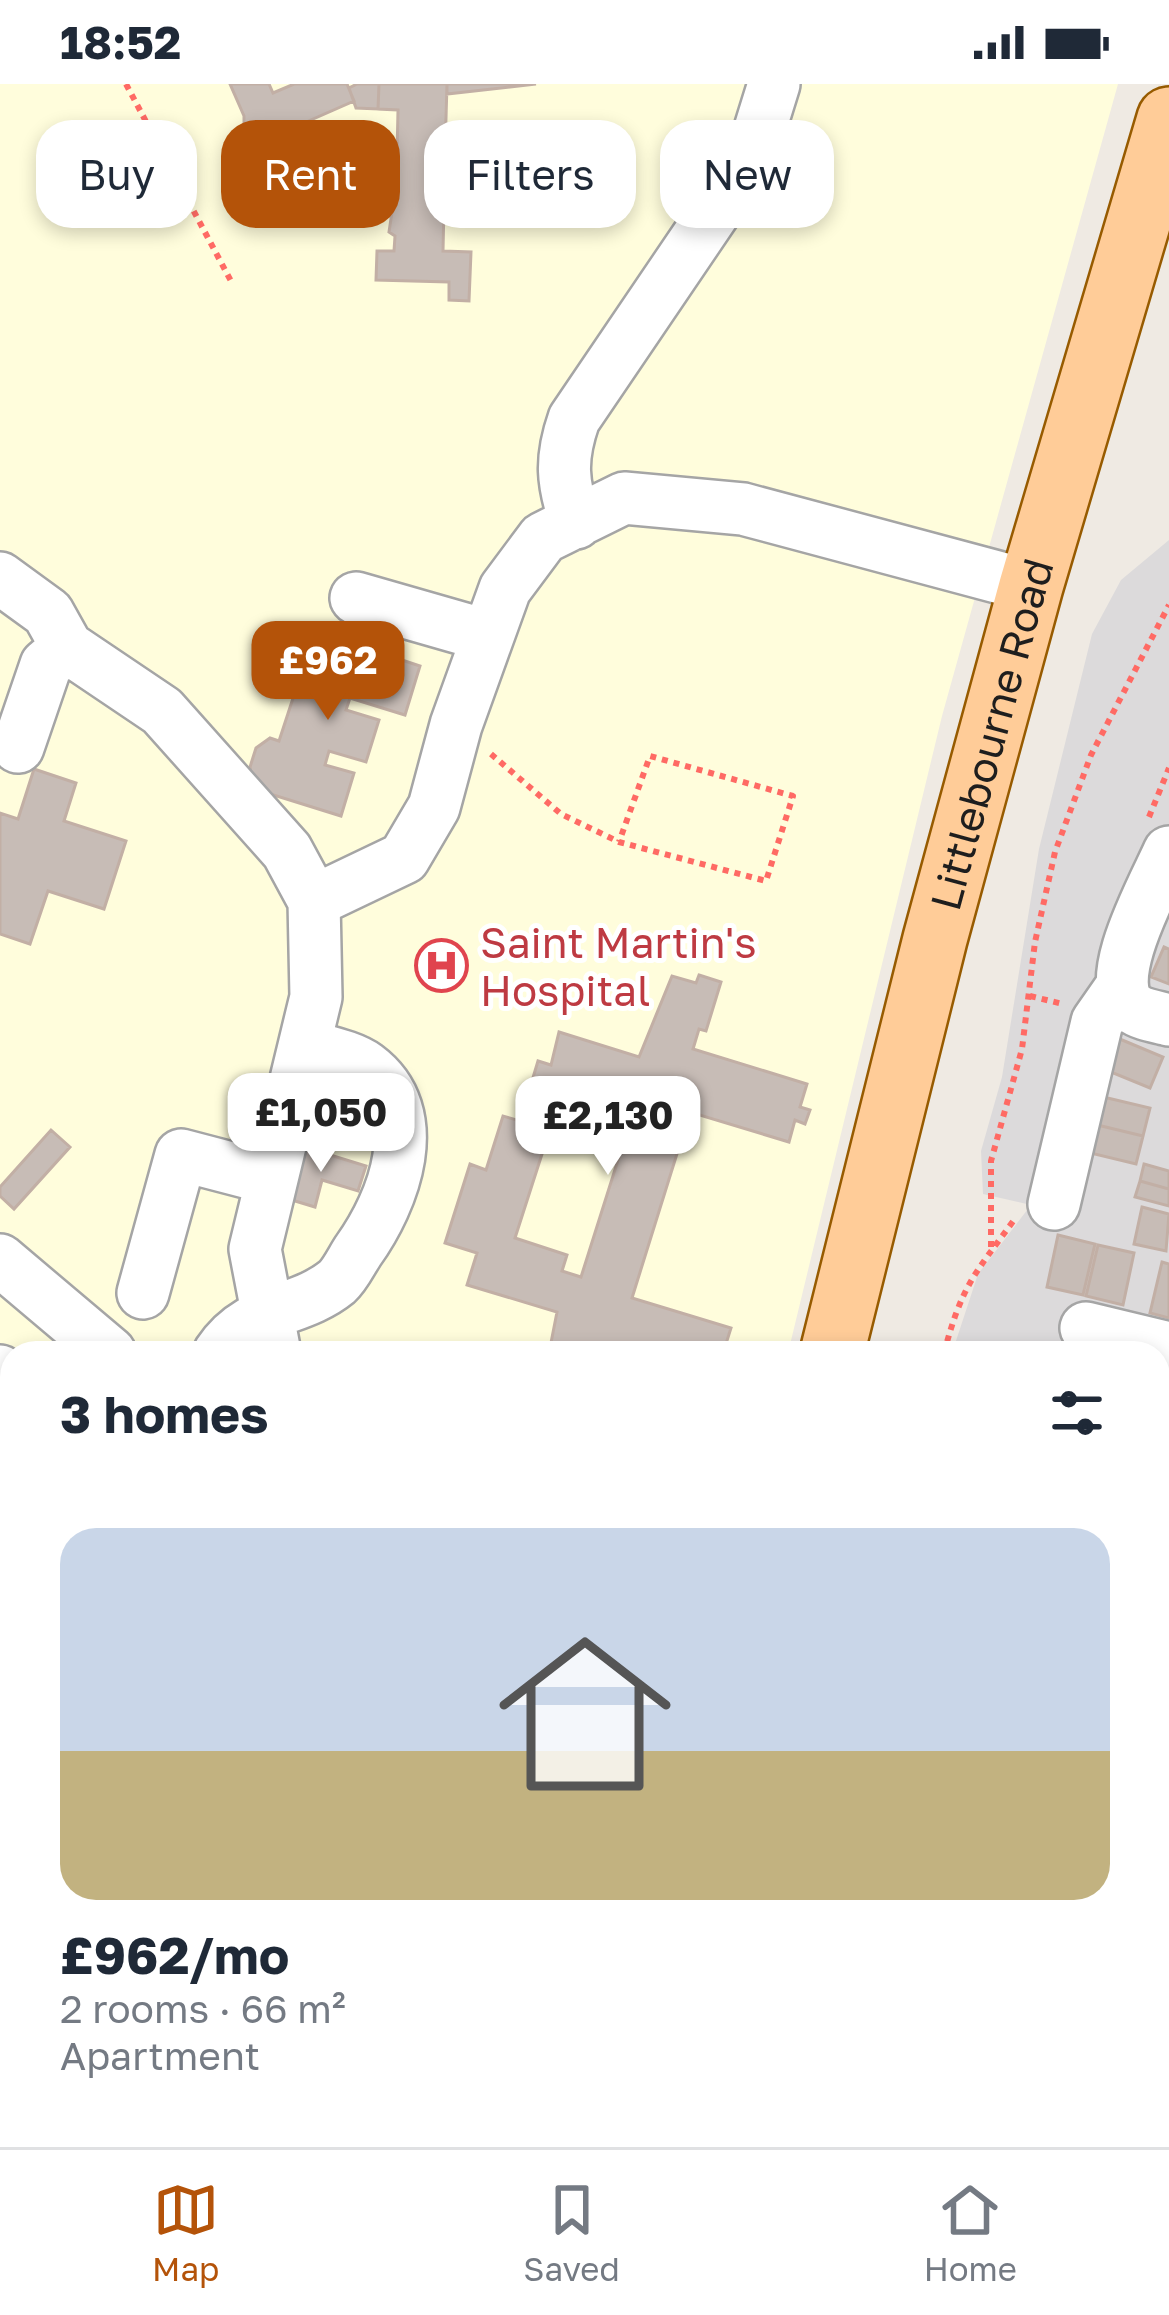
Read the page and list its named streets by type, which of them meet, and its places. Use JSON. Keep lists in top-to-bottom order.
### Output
{
  "streets": {
    "main road": ["Littlebourne Road"]
  },
  "places": {
    "hospital": ["Saint Martin's Hospital"]
  },
  "page": {
    "status": "18:52",
    "chip": [
      "Buy",
      "Rent",
      "Filters",
      "New"
    ],
    "price": ["£962", "£1,050", "£2,130"],
    "heading": "3 homes",
    "list": [
      {
        "name": "£962/mo",
        "note": "2 rooms · 66 m² · Apartment"
      }
    ],
    "tabs": ["Map", "Saved", "Home"]
  }
}
